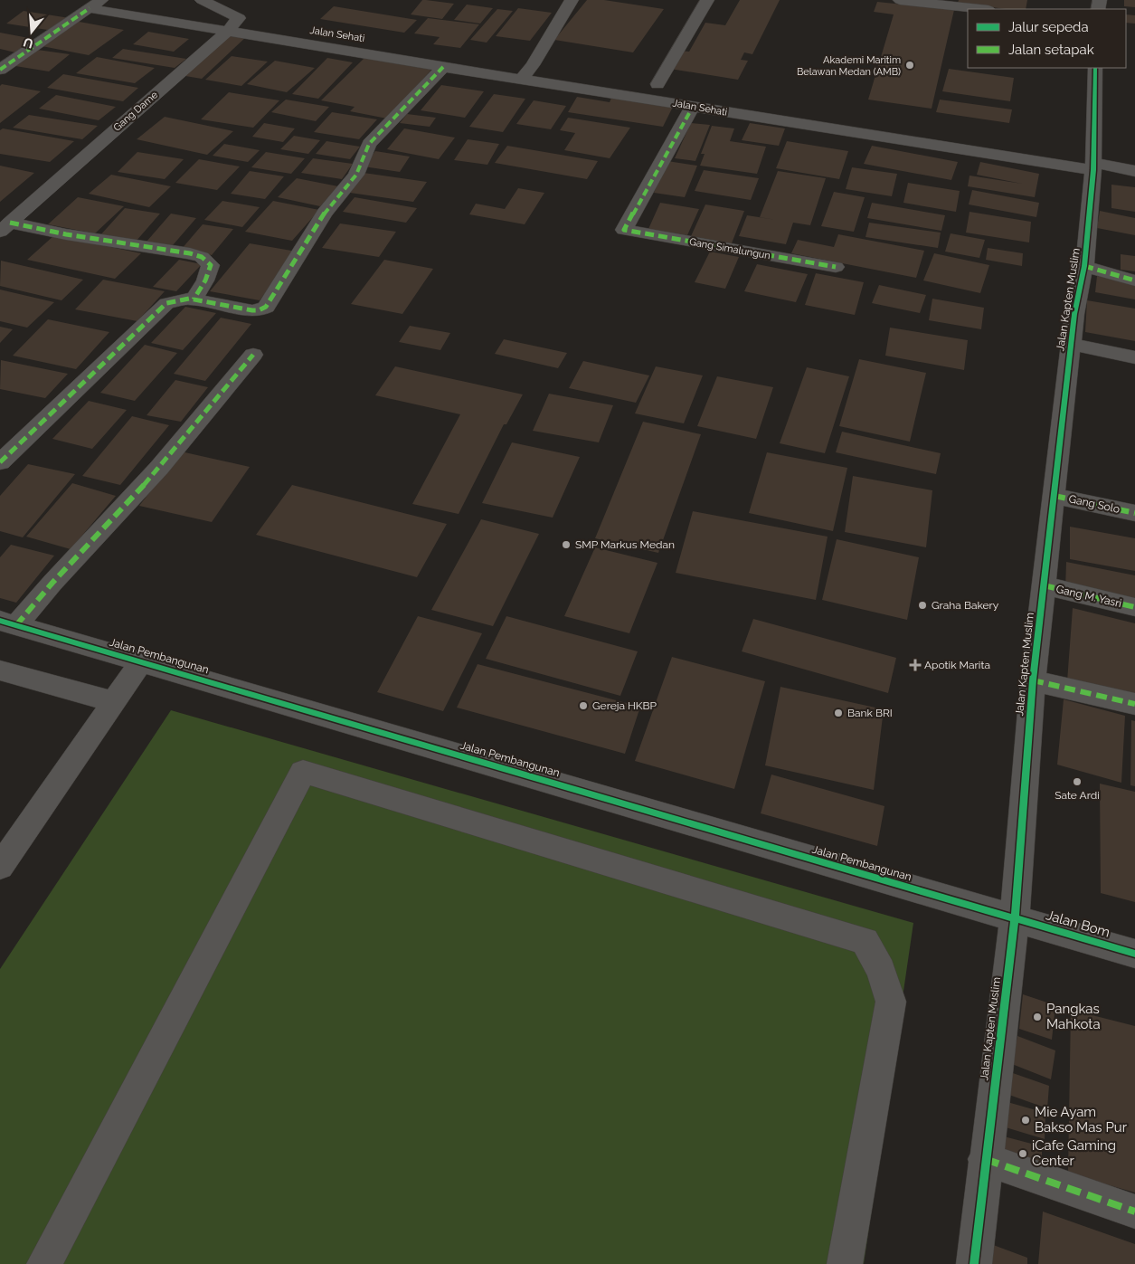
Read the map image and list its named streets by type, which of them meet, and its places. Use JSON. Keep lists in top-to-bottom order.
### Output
{
  "streets": {
    "street": [
      "Jalan Sehati",
      "Gang Dame",
      "Gang Simalungun",
      "Jalan Kapten Muslim",
      "Gang Solo",
      "Gang M. Yasri",
      "Jalan Pembangunan",
      "Jalan Bom"
    ]
  },
  "crossings": [
    ["Jalan Sehati", "Gang Simalungun"],
    ["Jalan Sehati", "Jalan Kapten Muslim"],
    ["Jalan Kapten Muslim", "Gang Solo"],
    ["Jalan Kapten Muslim", "Gang M. Yasri"],
    ["Jalan Kapten Muslim", "Jalan Pembangunan"],
    ["Jalan Kapten Muslim", "Jalan Bom"],
    ["Jalan Pembangunan", "Jalan Bom"]
  ],
  "places": {
    "other": [
      "Akademi Maritim Belawan Medan (AMB)",
      "SMP Markus Medan",
      "Graha Bakery",
      "Gereja HKBP",
      "Bank BRI",
      "Sate Ardi",
      "Pangkas Mahkota",
      "Mie Ayam Bakso Mas Pur",
      "iCafe Gaming Center"
    ],
    "health": ["Apotik Marita"]
  },
  "legend": ["Jalur sepeda", "Jalan setapak"],
  "north": "bottom"
}
